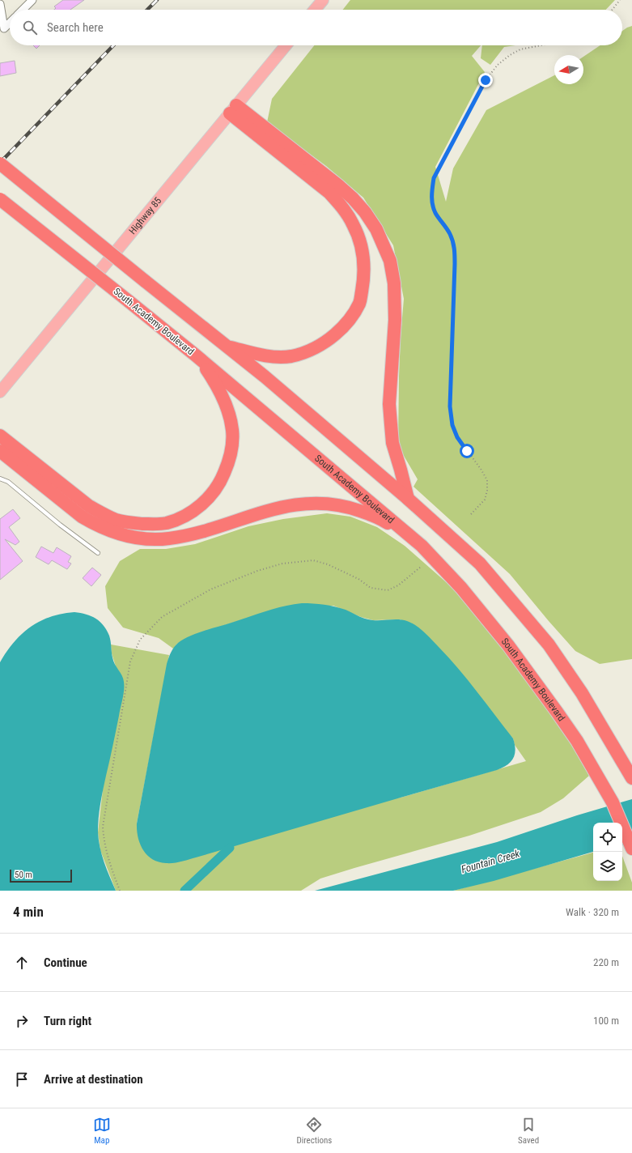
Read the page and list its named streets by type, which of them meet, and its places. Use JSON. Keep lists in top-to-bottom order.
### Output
{
  "streets": {
    "highway": ["South Academy Boulevard"],
    "main road": ["Highway 85"]
  },
  "water": ["Fountain Creek"],
  "scale_bar": "50 m",
  "north": "left",
  "page": {
    "search": "Search here",
    "scale": "50 m",
    "heading": ["4 min", "Walk · 320 m"],
    "list": [
      ["Continue", "220 m"],
      ["Turn right", "100 m"],
      "Arrive at destination"
    ],
    "nav": ["Map", "Directions", "Saved"]
  }
}
